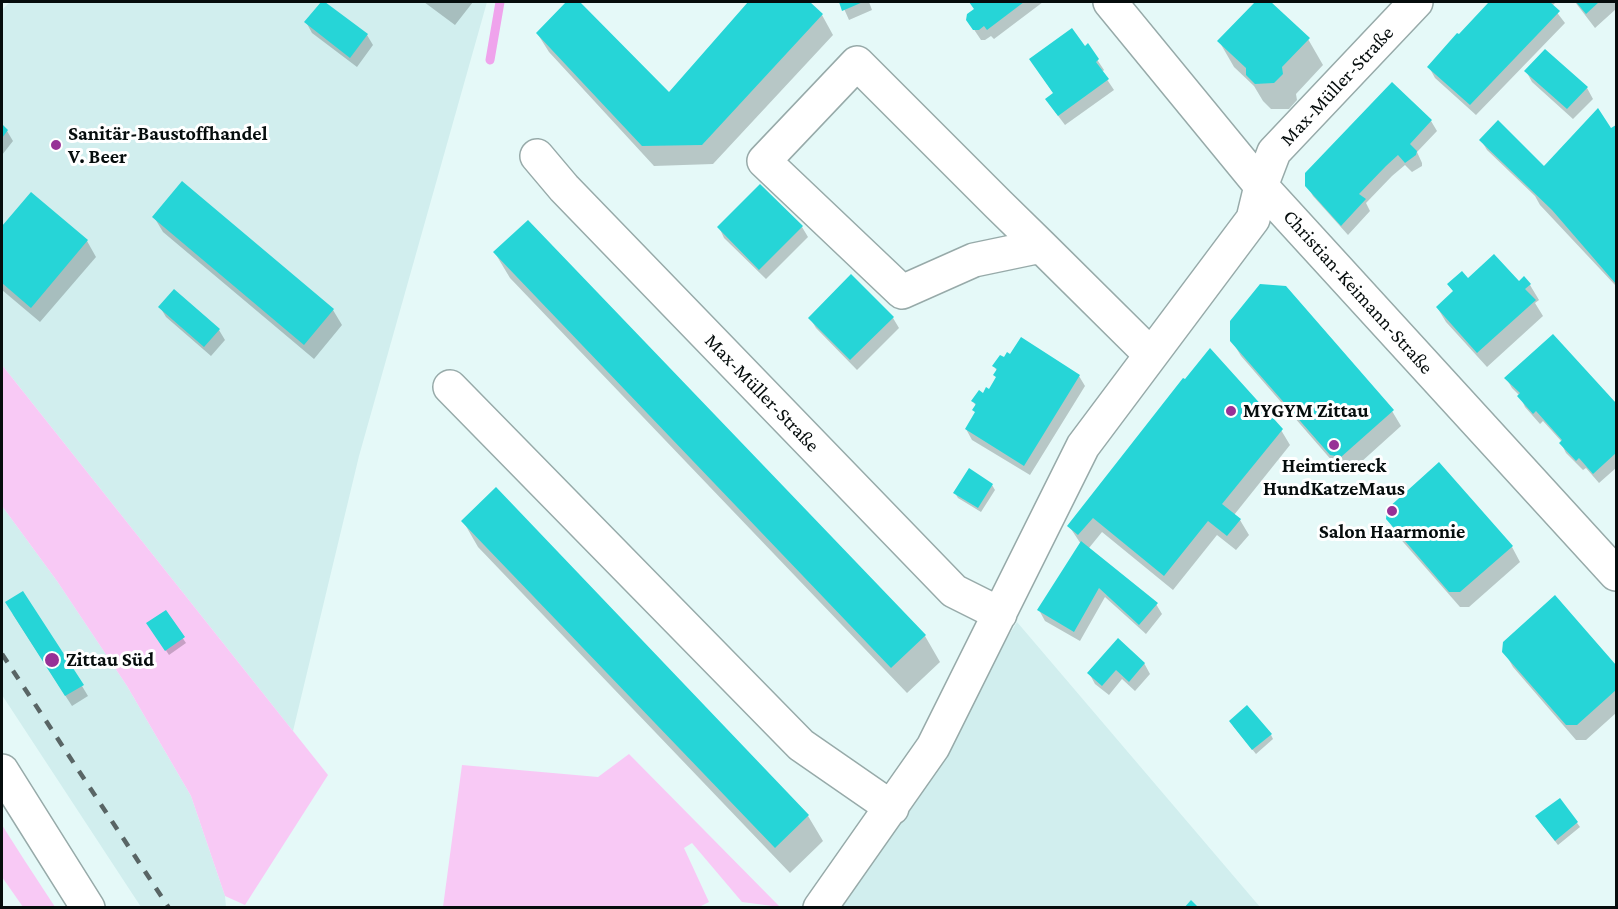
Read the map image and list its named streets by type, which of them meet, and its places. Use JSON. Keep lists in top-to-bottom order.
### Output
{
  "streets": {
    "street": ["Max-Müller-Straße", "Christian-Keimann-Straße"]
  },
  "crossings": [
    ["Max-Müller-Straße", "Christian-Keimann-Straße"]
  ],
  "places": [
    "Sanitär-Baustoffhandel V. Beer",
    "MYGYM Zittau",
    "Heimtiereck HundKatzeMaus",
    "Salon Haarmonie",
    "Zittau Süd"
  ]
}
